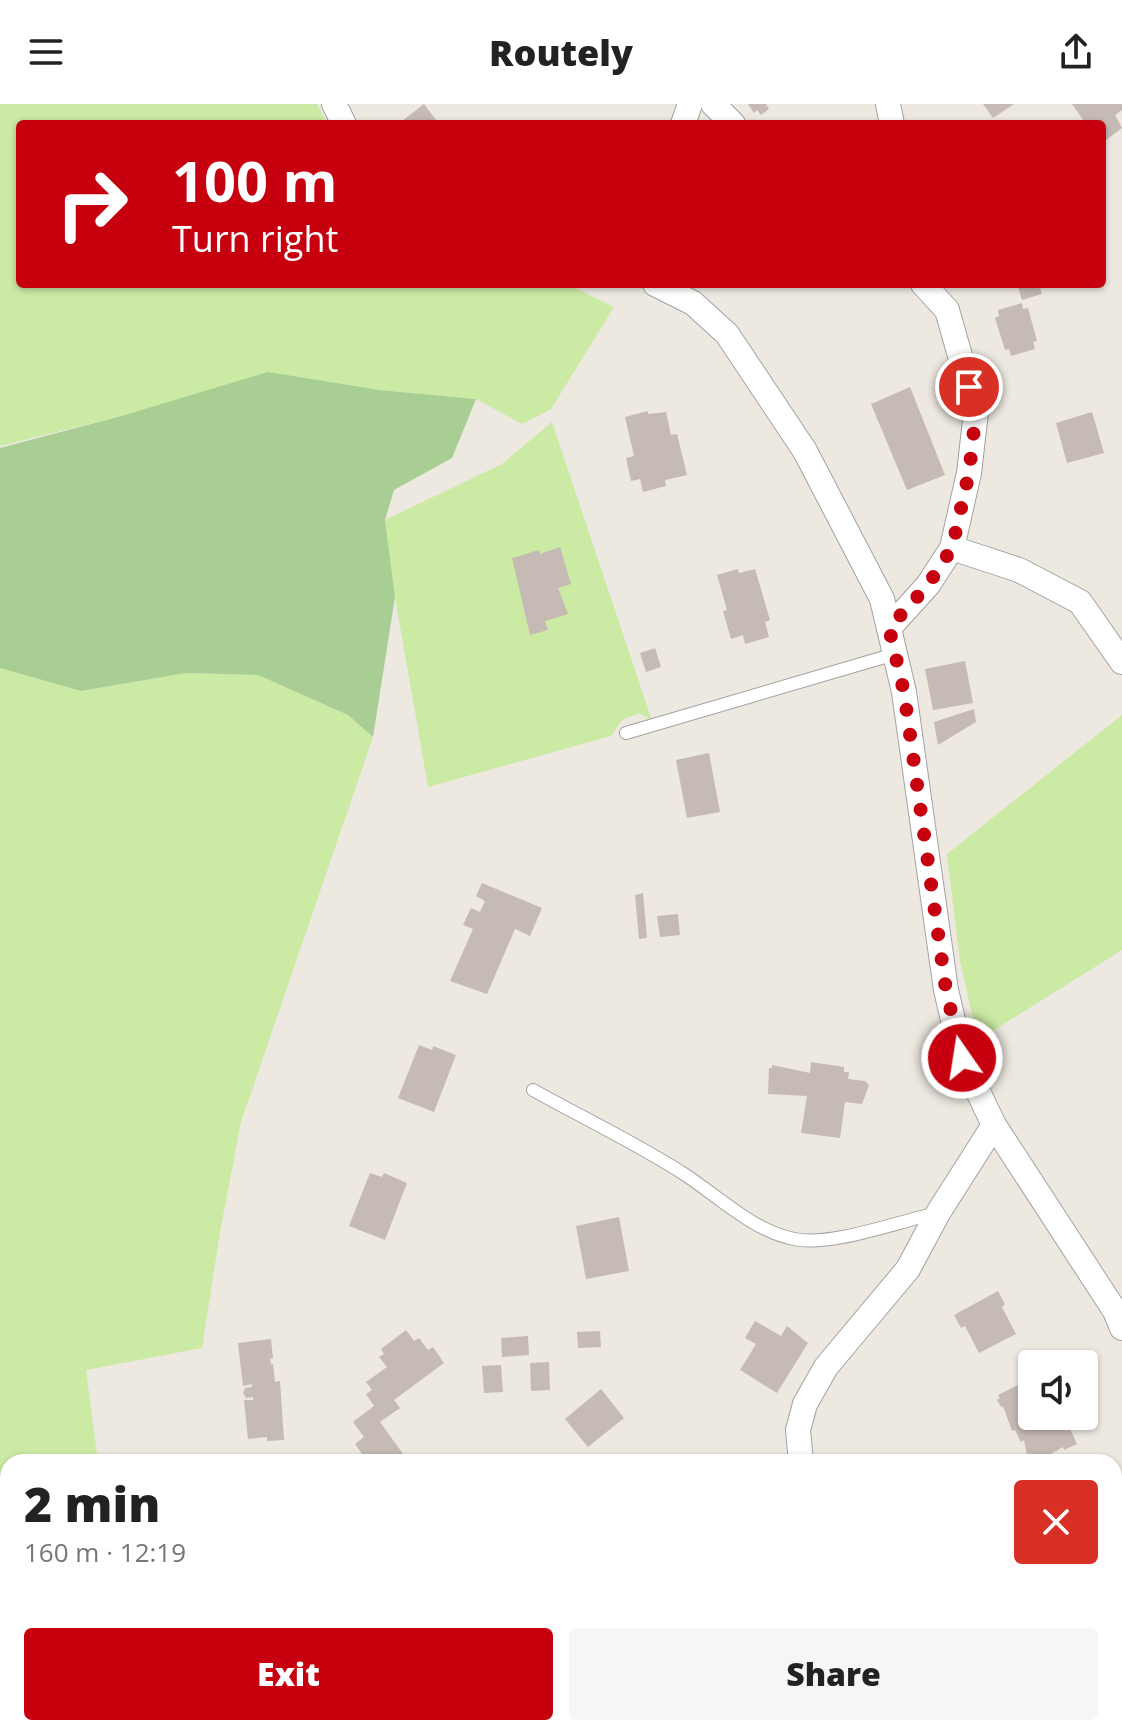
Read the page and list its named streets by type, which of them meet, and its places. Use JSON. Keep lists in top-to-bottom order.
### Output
{
  "page": {
    "header": "Routely",
    "turn": ["100 m", "Turn right"],
    "heading": ["2 min", "160 m · 12:19"],
    "buttons": ["Exit", "Share"]
  }
}
